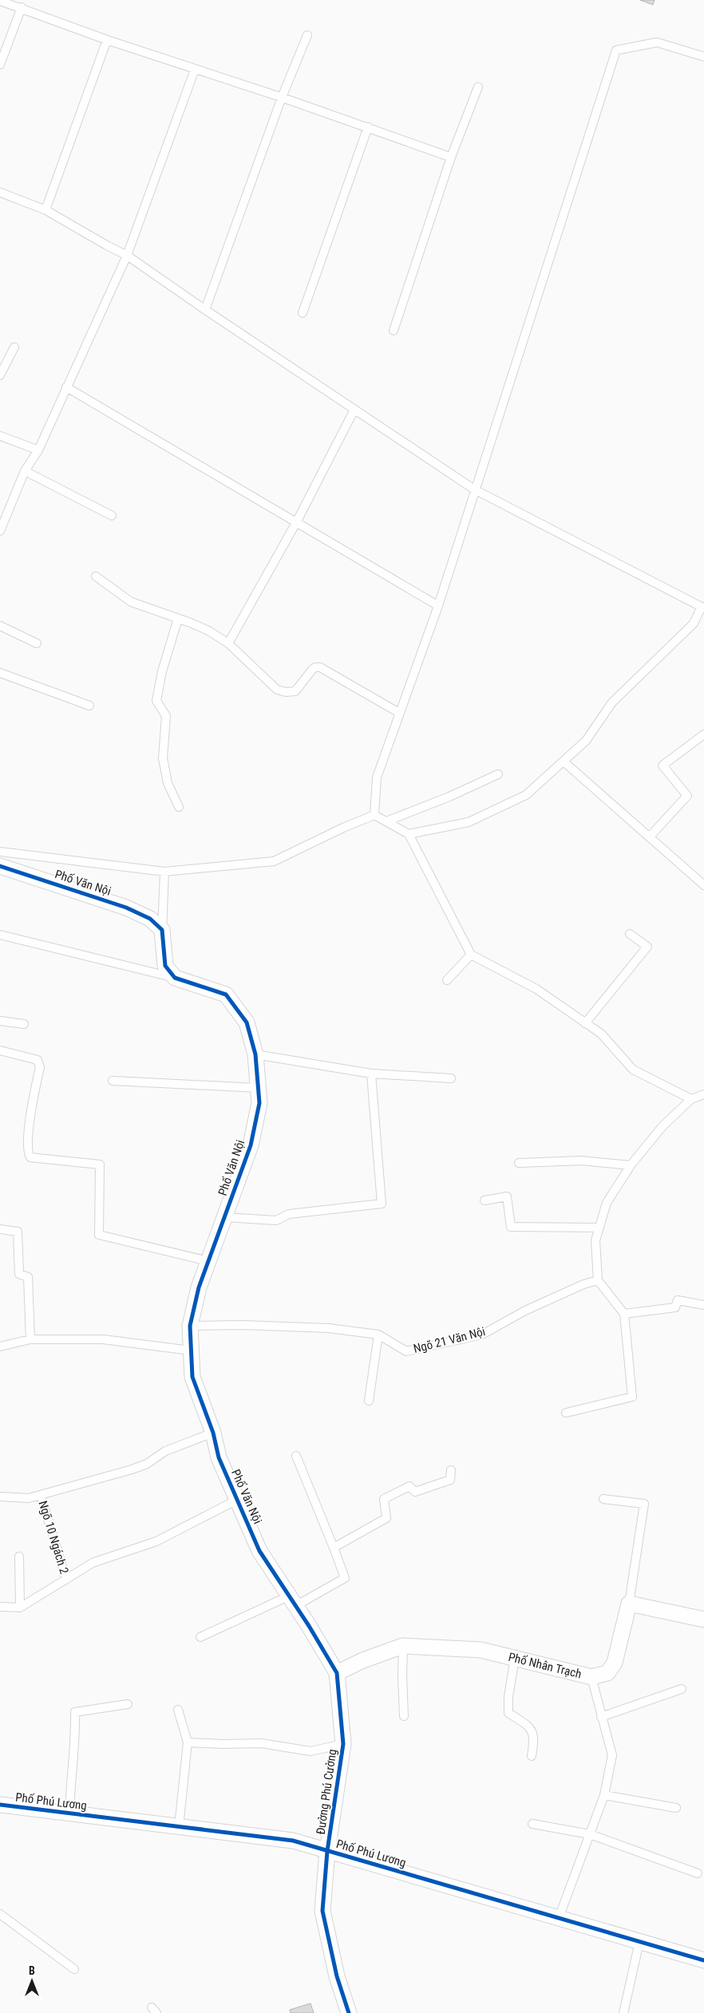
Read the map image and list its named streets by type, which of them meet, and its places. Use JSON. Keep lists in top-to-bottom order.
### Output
{
  "streets": {
    "street": [
      "Phố Văn Nội",
      "Phố Nhân Trạch",
      "Đường Phú Cường",
      "Phố Phú Lương"
    ],
    "lane": ["Ngõ 21 Văn Nội", "Ngõ 10 Ngách 2"]
  },
  "crossings": [
    ["Phố Văn Nội", "Ngõ 21 Văn Nội"],
    ["Phố Văn Nội", "Đường Phú Cường"],
    ["Phố Nhân Trạch", "Đường Phú Cường"],
    ["Đường Phú Cường", "Phố Phú Lương"]
  ],
  "north": "top"
}
